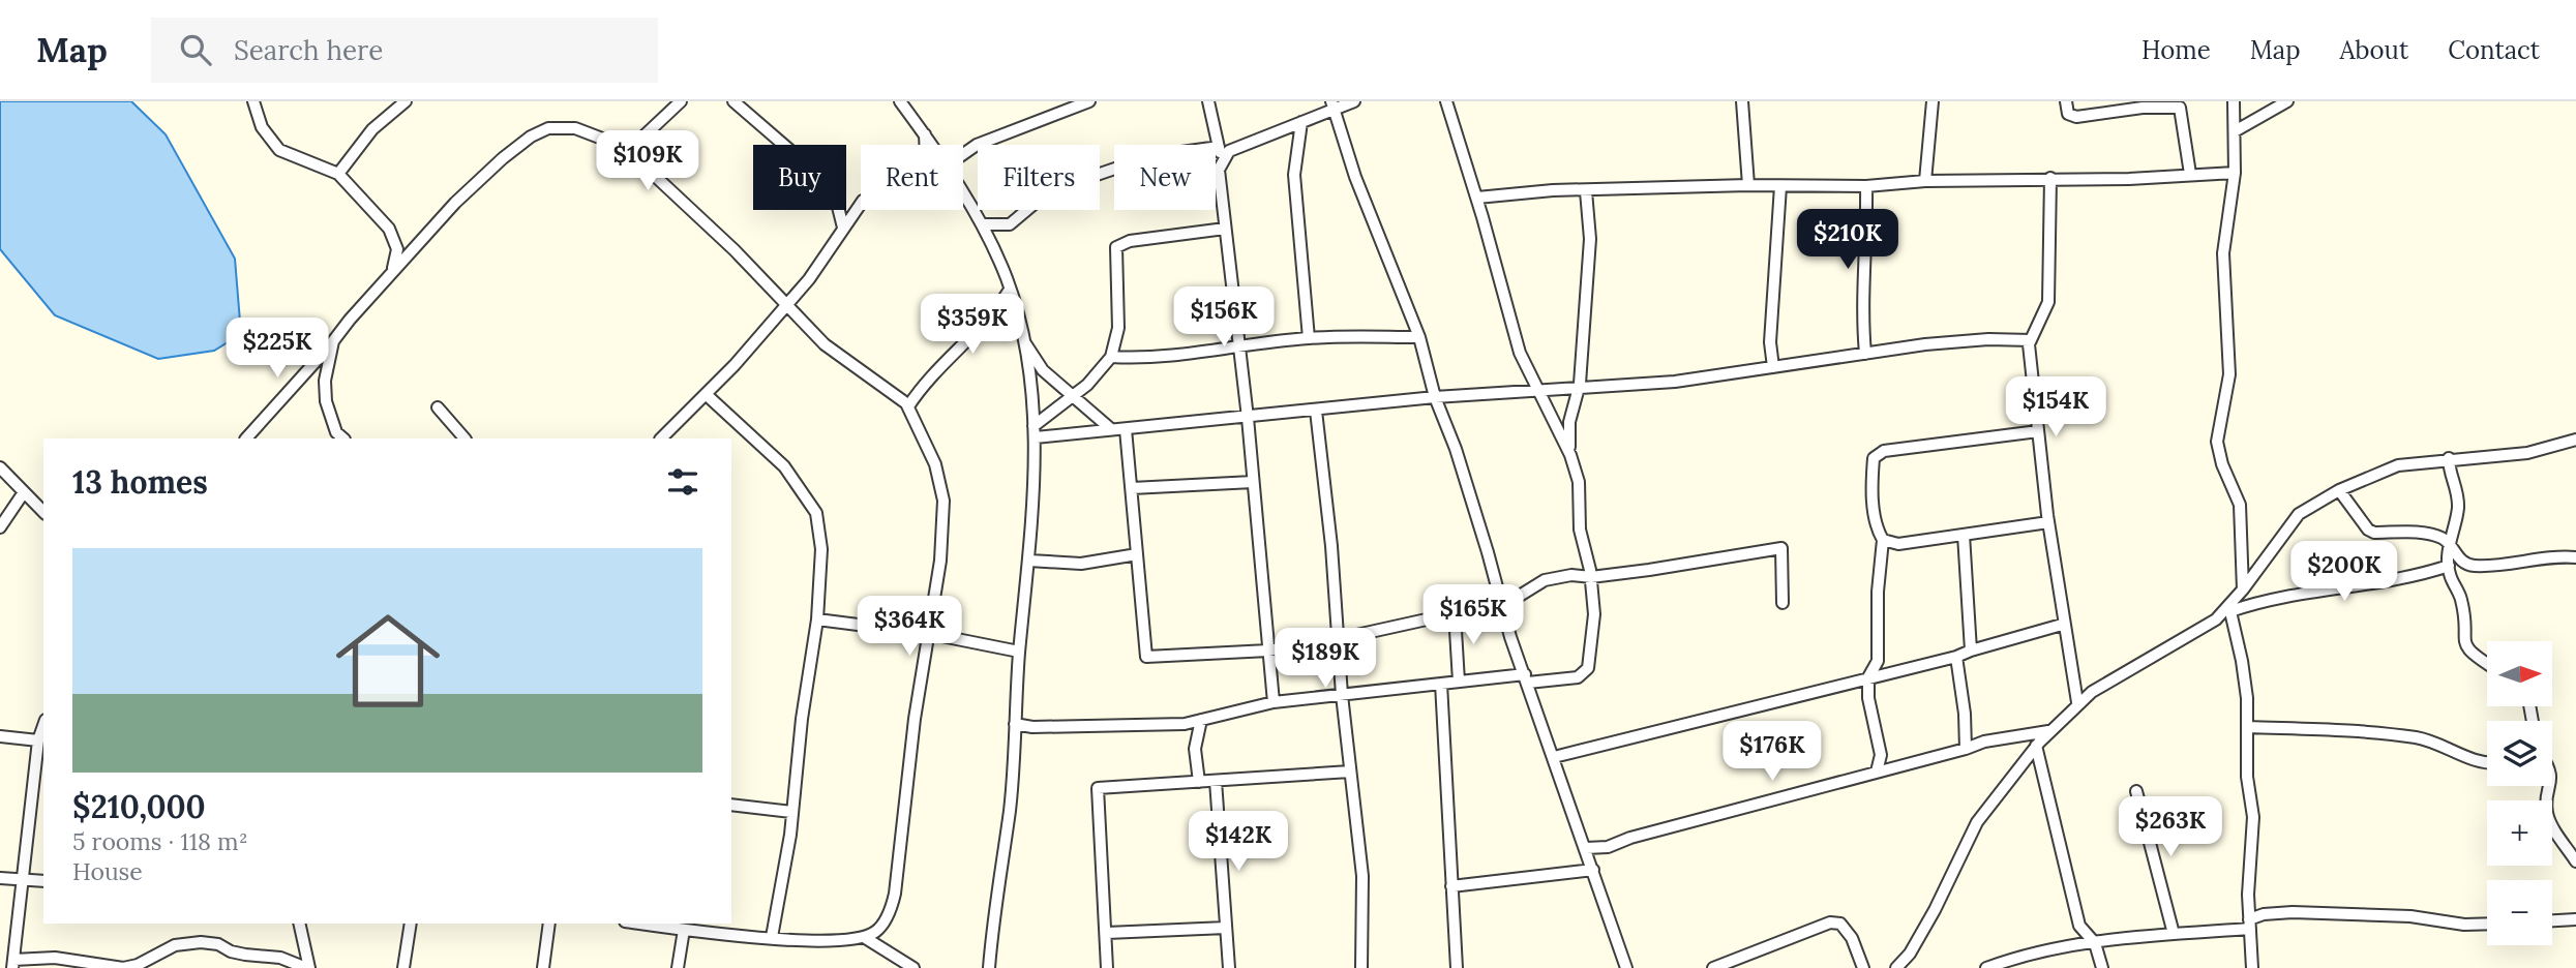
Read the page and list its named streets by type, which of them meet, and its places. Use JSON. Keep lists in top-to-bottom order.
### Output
{
  "north": "right",
  "page": {
    "header": "Map",
    "search": "Search here",
    "nav": [
      "Home",
      "Map",
      "About",
      "Contact"
    ],
    "price": [
      "$109K",
      "$210K",
      "$156K",
      "$359K",
      "$225K",
      "$154K",
      "$200K",
      "$165K",
      "$364K",
      "$189K",
      "$176K",
      "$263K",
      "$142K"
    ],
    "chip": [
      "Buy",
      "Rent",
      "Filters",
      "New"
    ],
    "heading": "13 homes",
    "list": [
      {
        "name": "$210,000",
        "note": "5 rooms · 118 m² · House"
      }
    ],
    "map_buttons": ["+", "−"]
  }
}
